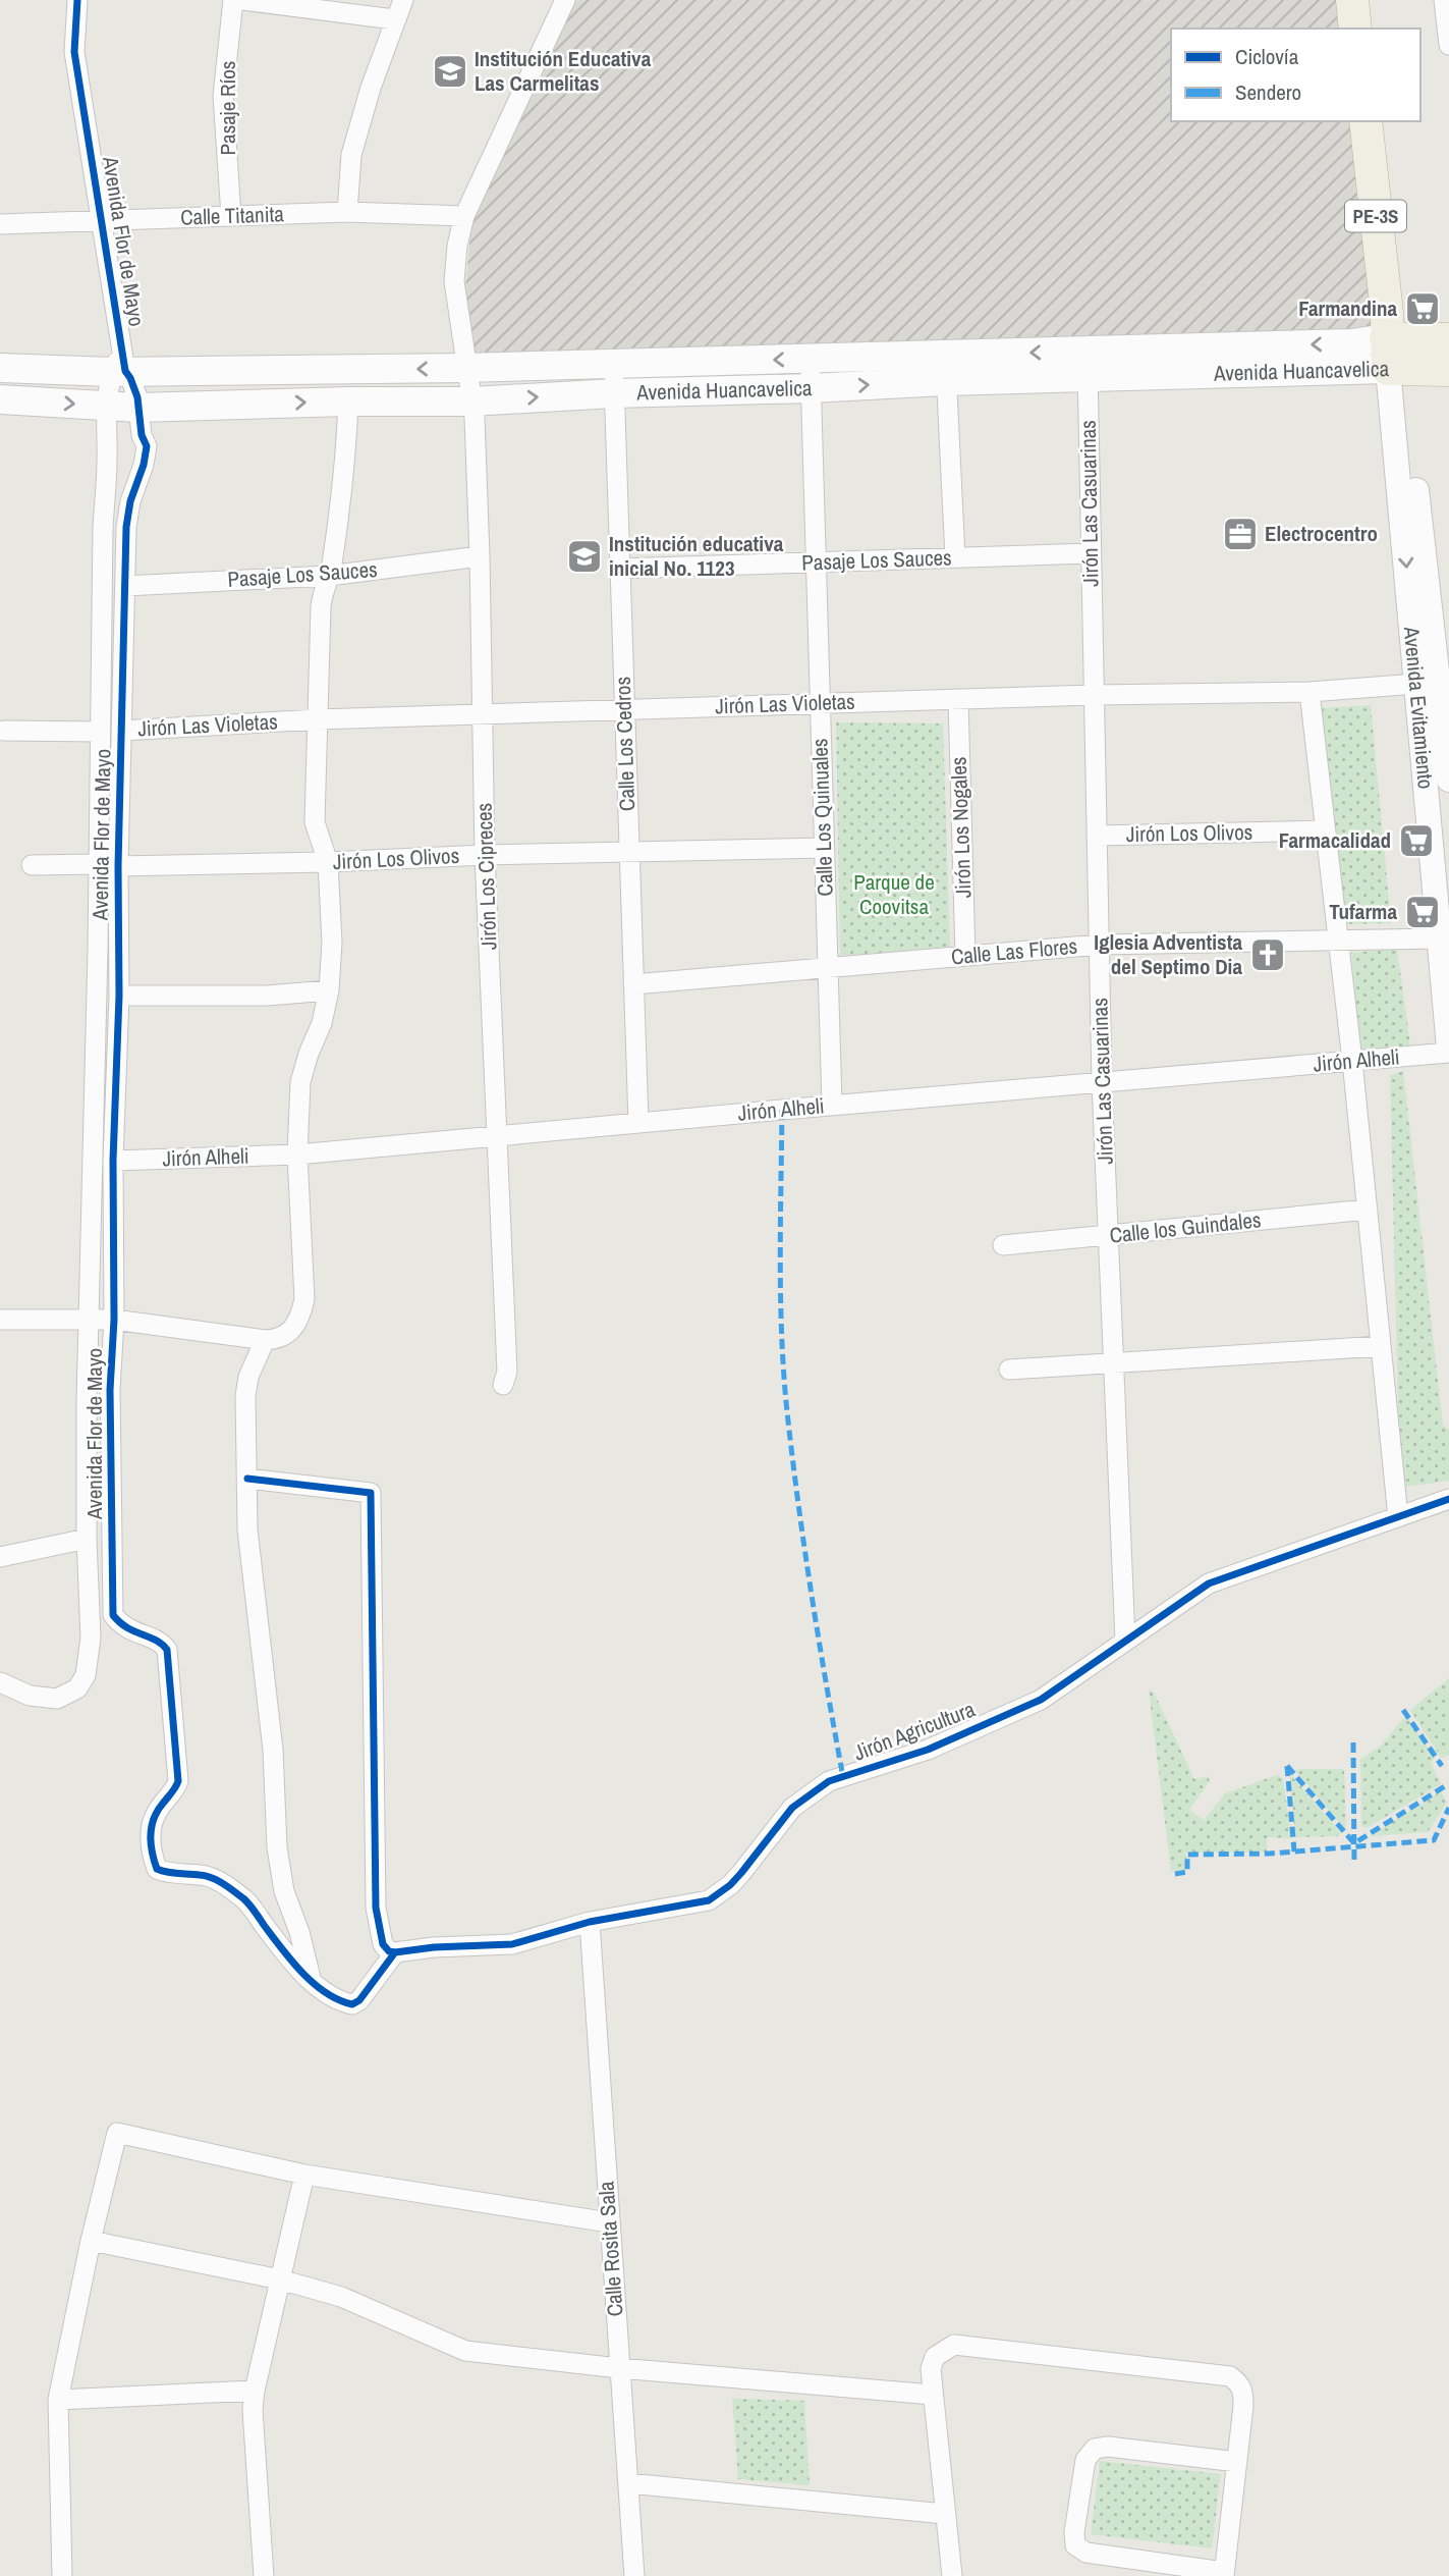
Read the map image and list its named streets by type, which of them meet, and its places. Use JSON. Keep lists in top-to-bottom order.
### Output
{
  "streets": {
    "highway": ["PE-3S", "Avenida Huancavelica", "Avenida Evitamiento"],
    "street": [
      "Pasaje Ríos",
      "Calle Titanita",
      "Avenida Flor de Mayo",
      "Jirón Las Casuarinas",
      "Pasaje Los Sauces",
      "Jirón Las Violetas",
      "Calle Los Cedros",
      "Calle Los Quinuales",
      "Jirón Los Nogales",
      "Jirón Los Olivos",
      "Jirón Los Cipreces",
      "Calle Las Flores",
      "Jirón Alheli",
      "Calle los Guindales",
      "Jirón Agricultura",
      "Calle Rosita Sala"
    ]
  },
  "crossings": [
    ["Pasaje Ríos", "Calle Titanita"],
    ["Calle Titanita", "Avenida Flor de Mayo"],
    ["Calle Titanita", "Jirón Los Cipreces"],
    ["Avenida Flor de Mayo", "Avenida Huancavelica"],
    ["Avenida Flor de Mayo", "Pasaje Los Sauces"],
    ["Avenida Flor de Mayo", "Jirón Las Violetas"],
    ["Avenida Flor de Mayo", "Jirón Los Olivos"],
    ["Avenida Flor de Mayo", "Jirón Alheli"],
    ["Avenida Huancavelica", "Jirón Las Casuarinas"],
    ["Avenida Huancavelica", "Avenida Evitamiento"],
    ["Avenida Huancavelica", "Calle Los Cedros"],
    ["Avenida Huancavelica", "Calle Los Quinuales"],
    ["Avenida Huancavelica", "Jirón Los Cipreces"],
    ["Jirón Las Casuarinas", "Pasaje Los Sauces"],
    ["Jirón Las Casuarinas", "Jirón Las Violetas"],
    ["Jirón Las Casuarinas", "Jirón Los Olivos"],
    ["Jirón Las Casuarinas", "Calle Las Flores"],
    ["Jirón Las Casuarinas", "Jirón Alheli"],
    ["Jirón Las Casuarinas", "Calle los Guindales"],
    ["Jirón Las Casuarinas", "Jirón Agricultura"],
    ["Pasaje Los Sauces", "Calle Los Cedros"],
    ["Pasaje Los Sauces", "Calle Los Quinuales"],
    ["Pasaje Los Sauces", "Jirón Los Cipreces"],
    ["Jirón Las Violetas", "Avenida Evitamiento"],
    ["Jirón Las Violetas", "Calle Los Cedros"],
    ["Jirón Las Violetas", "Calle Los Quinuales"],
    ["Jirón Las Violetas", "Jirón Los Nogales"],
    ["Jirón Las Violetas", "Jirón Los Cipreces"],
    ["Avenida Evitamiento", "Calle Las Flores"],
    ["Avenida Evitamiento", "Jirón Alheli"],
    ["Calle Los Cedros", "Jirón Los Olivos"],
    ["Calle Los Cedros", "Calle Las Flores"],
    ["Calle Los Cedros", "Jirón Alheli"],
    ["Calle Los Quinuales", "Jirón Los Olivos"],
    ["Calle Los Quinuales", "Calle Las Flores"],
    ["Calle Los Quinuales", "Jirón Alheli"],
    ["Jirón Los Nogales", "Calle Las Flores"],
    ["Jirón Los Olivos", "Jirón Los Cipreces"],
    ["Jirón Los Cipreces", "Jirón Alheli"],
    ["Jirón Agricultura", "Calle Rosita Sala"]
  ],
  "parks": ["Parque de Coovitsa"],
  "places": {
    "school or university": ["Institución Educativa Las Carmelitas", "Institución educativa inicial No. 1123"],
    "supermarket": ["Farmandina", "Farmacalidad", "Tufarma"],
    "office": ["Electrocentro"],
    "church": ["Iglesia Adventista del Septimo Dia"]
  },
  "legend": ["Ciclovía", "Sendero"]
}
